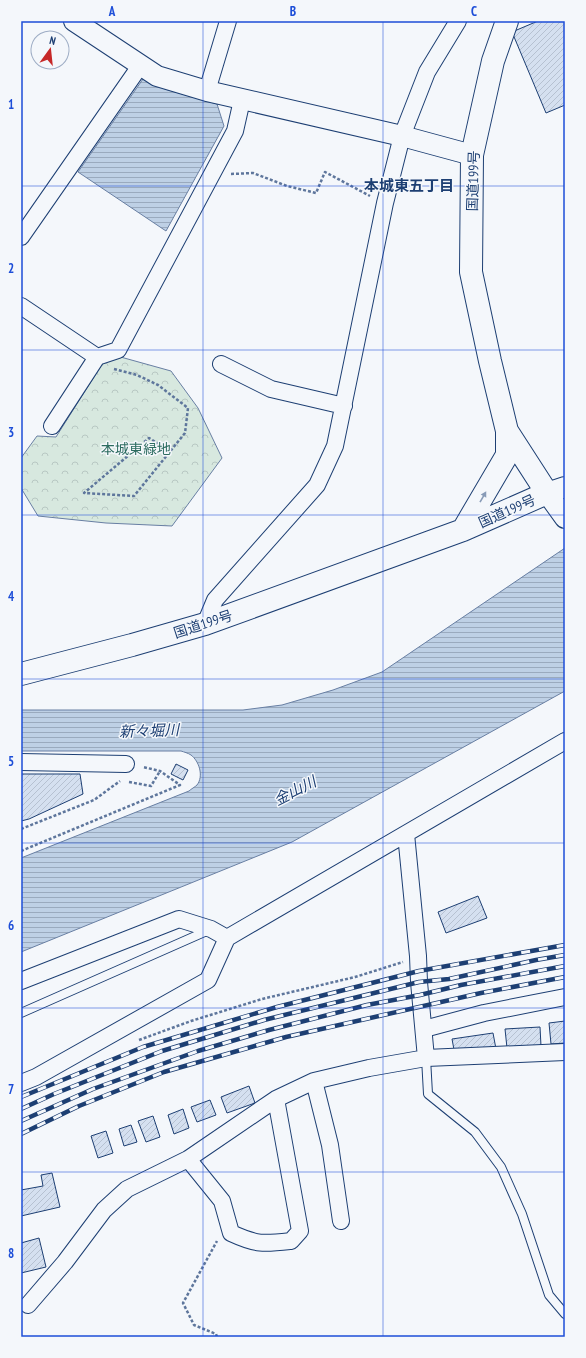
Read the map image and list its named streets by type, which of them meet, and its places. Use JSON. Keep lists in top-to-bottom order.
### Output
{
  "streets": {
    "highway": ["国道199号"]
  },
  "districts": ["本城東五丁目"],
  "water": ["新々堀川", "金山川"],
  "parks": ["本城東緑地"],
  "north": "top",
  "grid": {
    "columns": ["A", "B", "C"],
    "rows": [
      "1",
      "2",
      "3",
      "4",
      "5",
      "6",
      "7",
      "8"
    ]
  }
}
